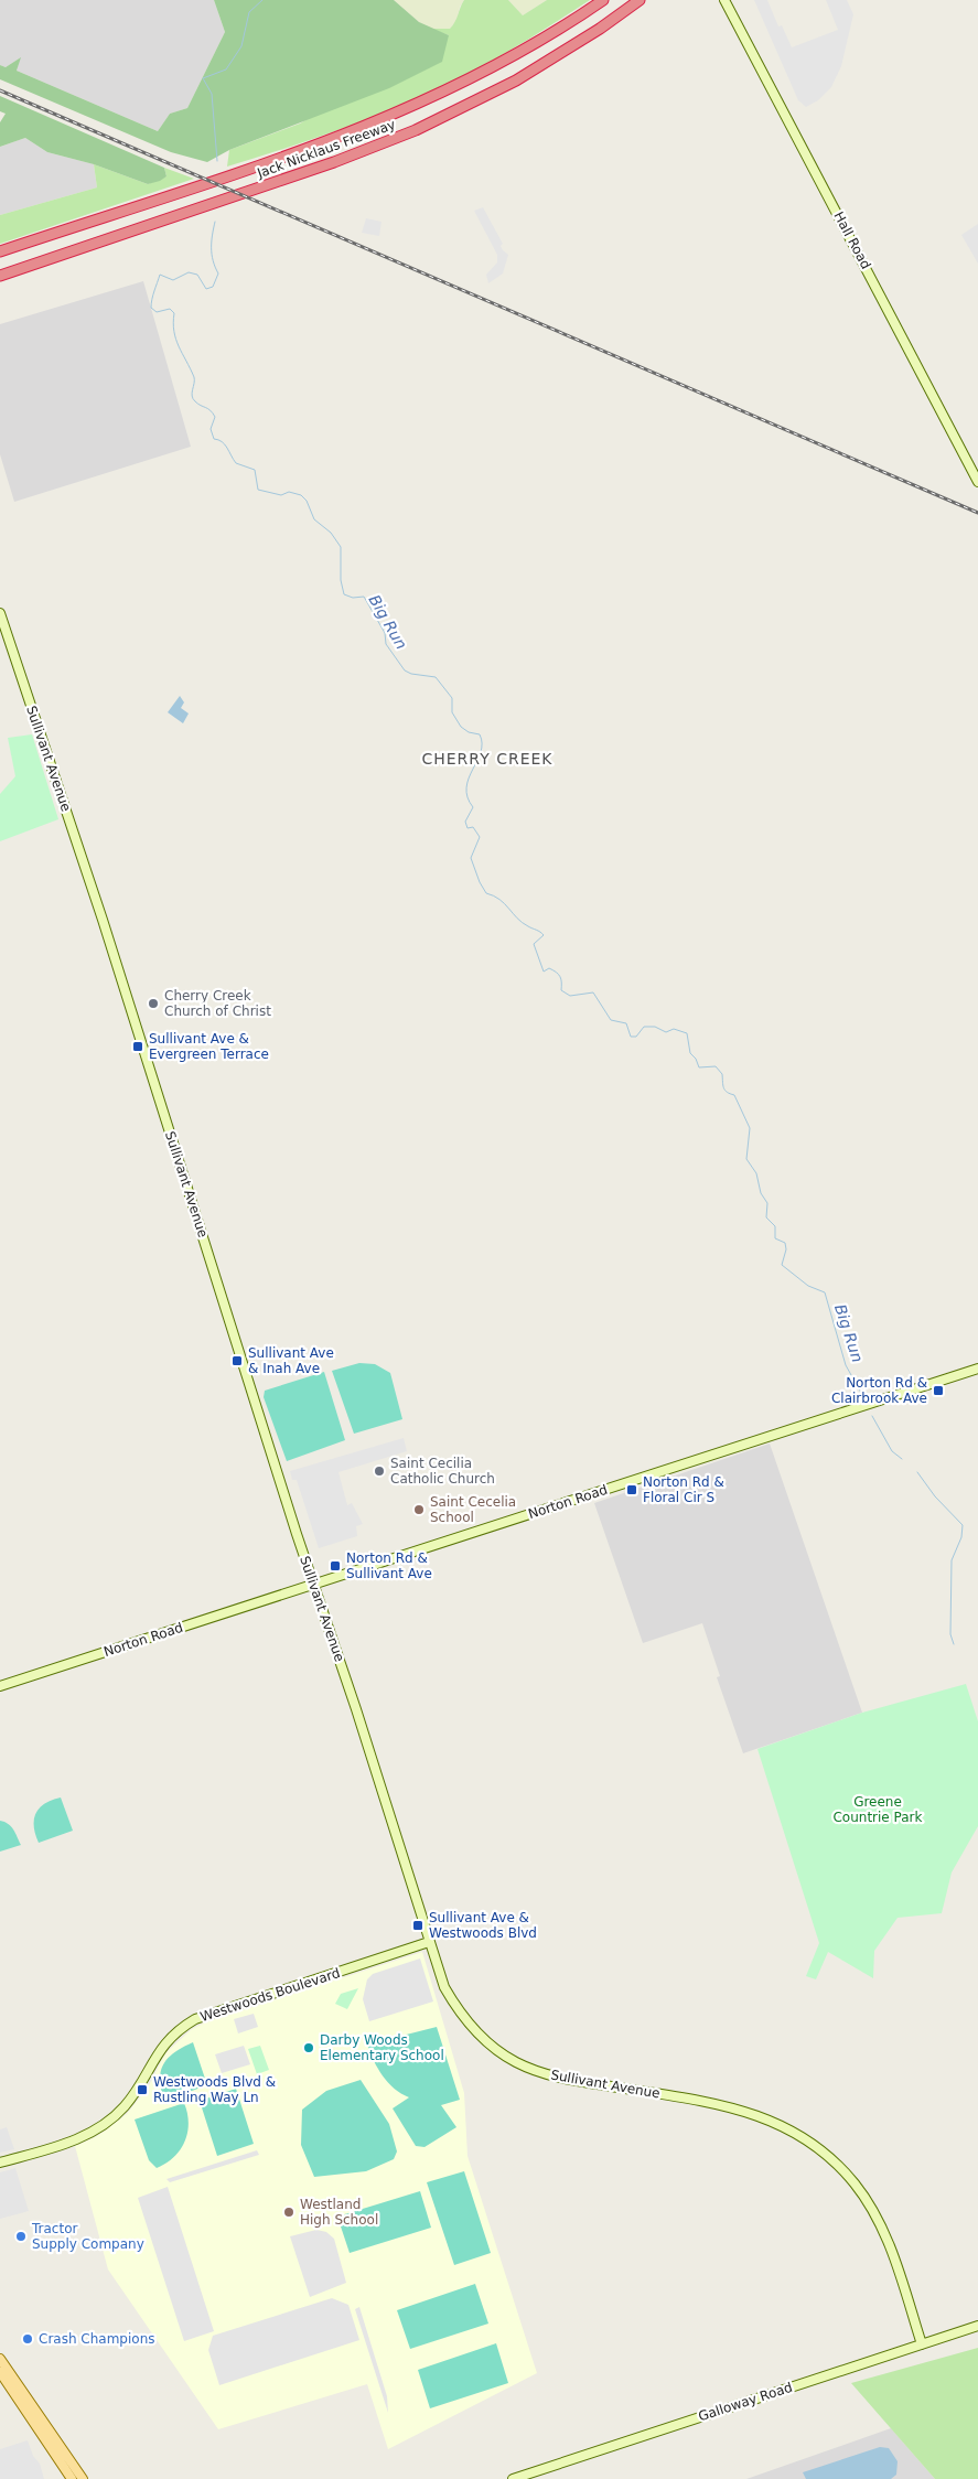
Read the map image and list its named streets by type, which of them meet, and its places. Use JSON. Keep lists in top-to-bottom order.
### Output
{
  "streets": {
    "highway": ["Jack Nicklaus Freeway"],
    "street": [
      "Hall Road",
      "Sullivant Avenue",
      "Norton Road",
      "Westwoods Boulevard",
      "Galloway Road"
    ]
  },
  "crossings": [
    ["Sullivant Avenue", "Norton Road"],
    ["Sullivant Avenue", "Westwoods Boulevard"],
    ["Sullivant Avenue", "Galloway Road"]
  ],
  "districts": ["CHERRY CREEK"],
  "water": ["Big Run"],
  "parks": ["Greene Countrie Park"],
  "places": {
    "other": [
      "Cherry Creek Church of Christ",
      "Saint Cecilia Catholic Church",
      "Saint Cecelia School",
      "Darby Woods Elementary School",
      "Westland High School",
      "Tractor Supply Company",
      "Crash Champions"
    ],
    "transit": [
      "Sullivant Ave & Evergreen Terrace",
      "Sullivant Ave & Inah Ave",
      "Norton Rd & Clairbrook Ave",
      "Norton Rd & Floral Cir S",
      "Norton Rd & Sullivant Ave",
      "Sullivant Ave & Westwoods Blvd",
      "Westwoods Blvd & Rustling Way Ln"
    ]
  }
}
